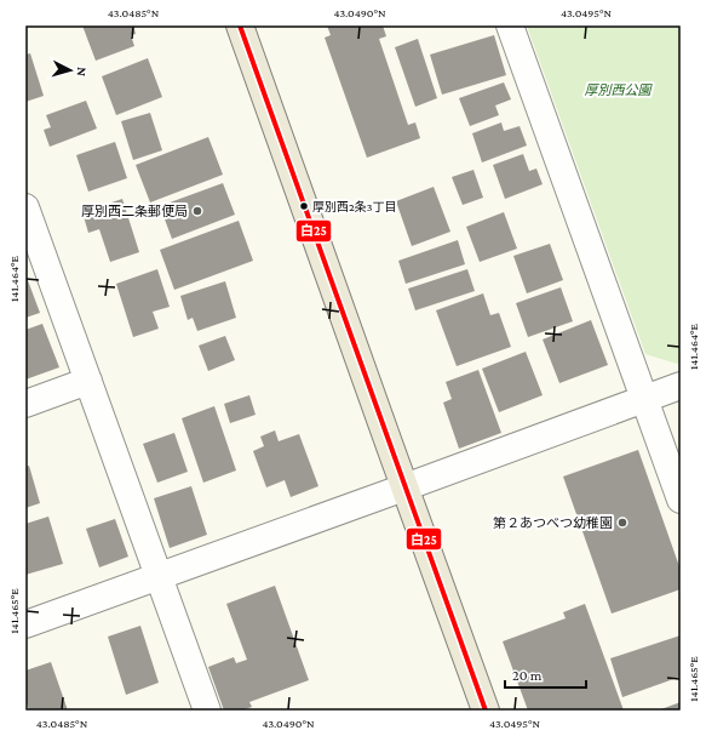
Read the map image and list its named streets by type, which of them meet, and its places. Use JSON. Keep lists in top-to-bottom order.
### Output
{
  "parks": ["厚別西公園"],
  "places": ["厚別西2条3丁目", "厚別西二条郵便局", "第２あつべつ幼稚園"],
  "lines": ["transit line 白25"],
  "scale_bar": "20 m",
  "north": "right",
  "coordinates": [
    "43.0485°N",
    "43.0490°N",
    "43.0495°N",
    "141.464°E",
    "141.465°E"
  ]
}
